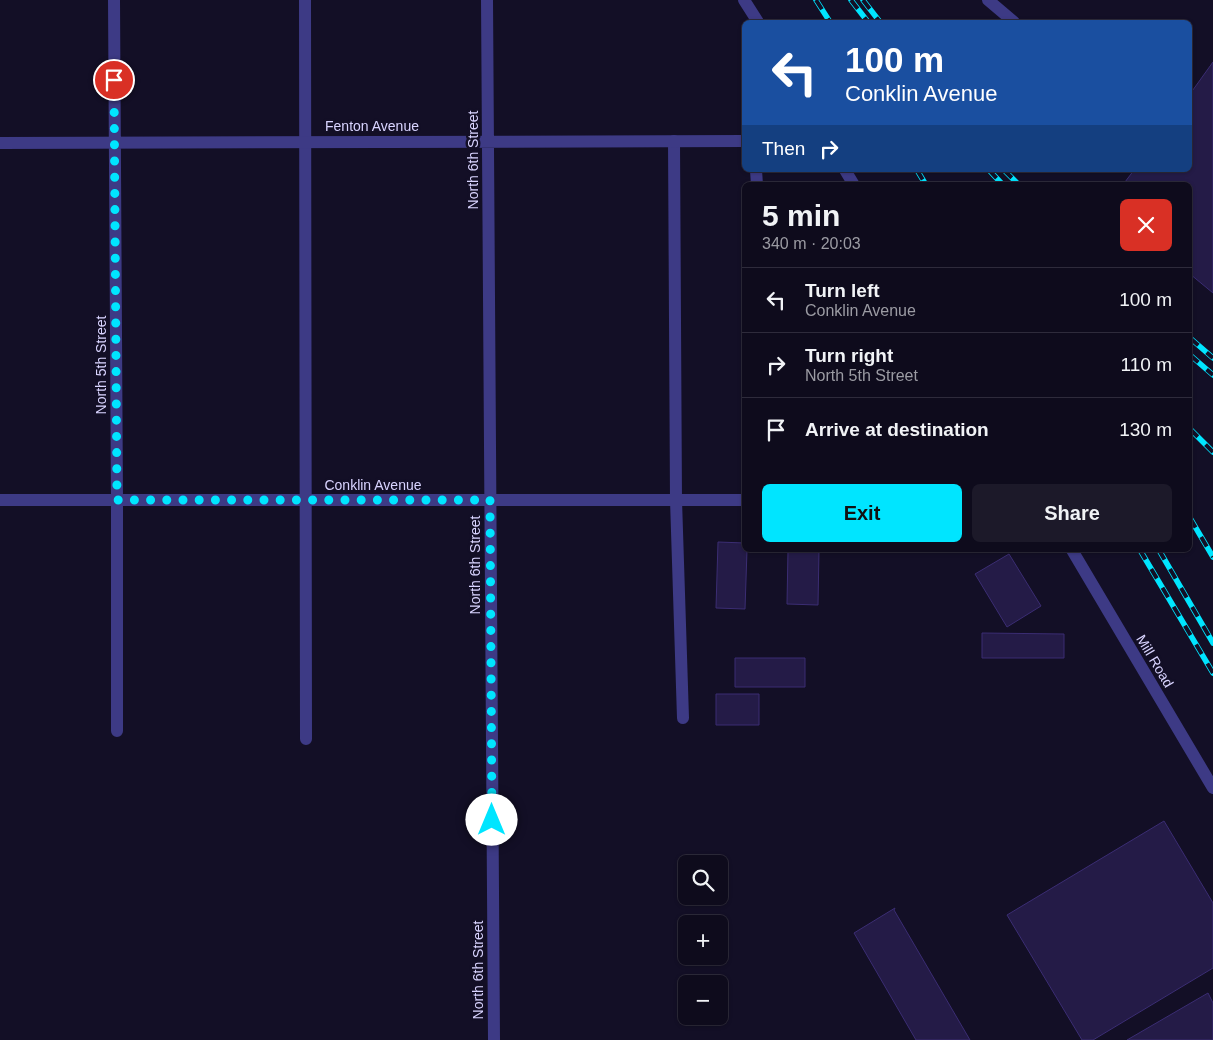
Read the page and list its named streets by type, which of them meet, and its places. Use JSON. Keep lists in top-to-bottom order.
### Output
{
  "streets": {
    "street": [
      "Fenton Avenue",
      "North 6th Street",
      "North 5th Street",
      "Conklin Avenue",
      "Mill Road"
    ]
  },
  "crossings": [
    ["Fenton Avenue", "North 6th Street"],
    ["Fenton Avenue", "North 5th Street"],
    ["North 6th Street", "Conklin Avenue"],
    ["North 5th Street", "Conklin Avenue"]
  ],
  "page": {
    "turn": ["100 m", "Conklin Avenue"],
    "then": "Then",
    "heading": ["5 min", "340 m · 20:03"],
    "list": [
      {
        "name": "Turn left",
        "note": "Conklin Avenue",
        "value": "100 m"
      },
      {
        "name": "Turn right",
        "note": "North 5th Street",
        "value": "110 m"
      },
      {
        "name": "Arrive at destination",
        "value": "130 m"
      }
    ],
    "buttons": ["Exit", "Share"],
    "map_buttons": ["+", "−"]
  }
}
